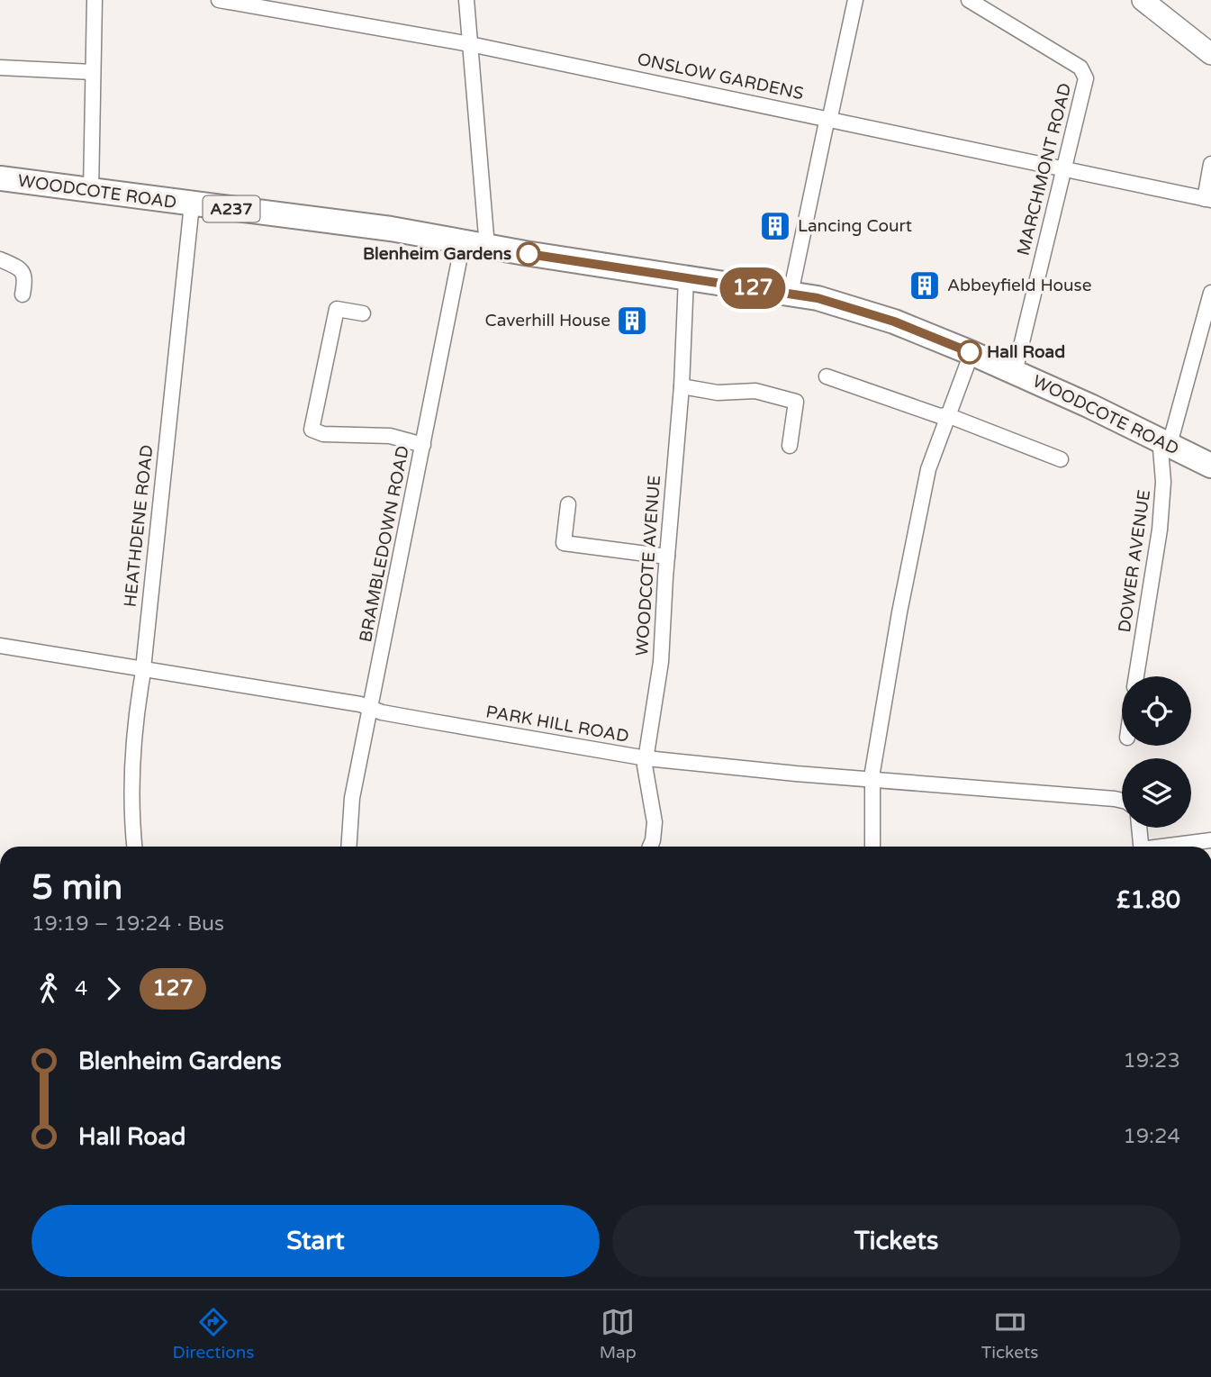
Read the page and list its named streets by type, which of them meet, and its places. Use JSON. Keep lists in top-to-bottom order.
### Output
{
  "streets": {
    "main road": ["WOODCOTE ROAD", "A237"],
    "street": [
      "ONSLOW GARDENS",
      "MARCHMONT ROAD",
      "HEATHDENE ROAD",
      "BRAMBLEDOWN ROAD",
      "DOWER AVENUE",
      "WOODCOTE AVENUE",
      "PARK HILL ROAD"
    ]
  },
  "crossings": [
    ["ONSLOW GARDENS", "MARCHMONT ROAD"],
    ["MARCHMONT ROAD", "WOODCOTE ROAD"],
    ["WOODCOTE ROAD", "HEATHDENE ROAD"],
    ["WOODCOTE ROAD", "BRAMBLEDOWN ROAD"],
    ["WOODCOTE ROAD", "DOWER AVENUE"],
    ["WOODCOTE ROAD", "WOODCOTE AVENUE"],
    ["HEATHDENE ROAD", "PARK HILL ROAD"],
    ["BRAMBLEDOWN ROAD", "PARK HILL ROAD"],
    ["WOODCOTE AVENUE", "PARK HILL ROAD"]
  ],
  "places": {
    "building": ["Lancing Court", "Abbeyfield House", "Caverhill House"],
    "other": ["Blenheim Gardens", "Hall Road"]
  },
  "lines": ["bus line 127"],
  "page": {
    "on_map": "127",
    "heading": ["5 min", "19:19 – 19:24 · Bus", "£1.80"],
    "legs": ["4", "127"],
    "list": [
      {
        "name": "Blenheim Gardens",
        "value": "19:23"
      },
      {
        "name": "Hall Road",
        "value": "19:24"
      }
    ],
    "buttons": ["Start", "Tickets"],
    "tabs": ["Directions", "Map", "Tickets"]
  }
}
